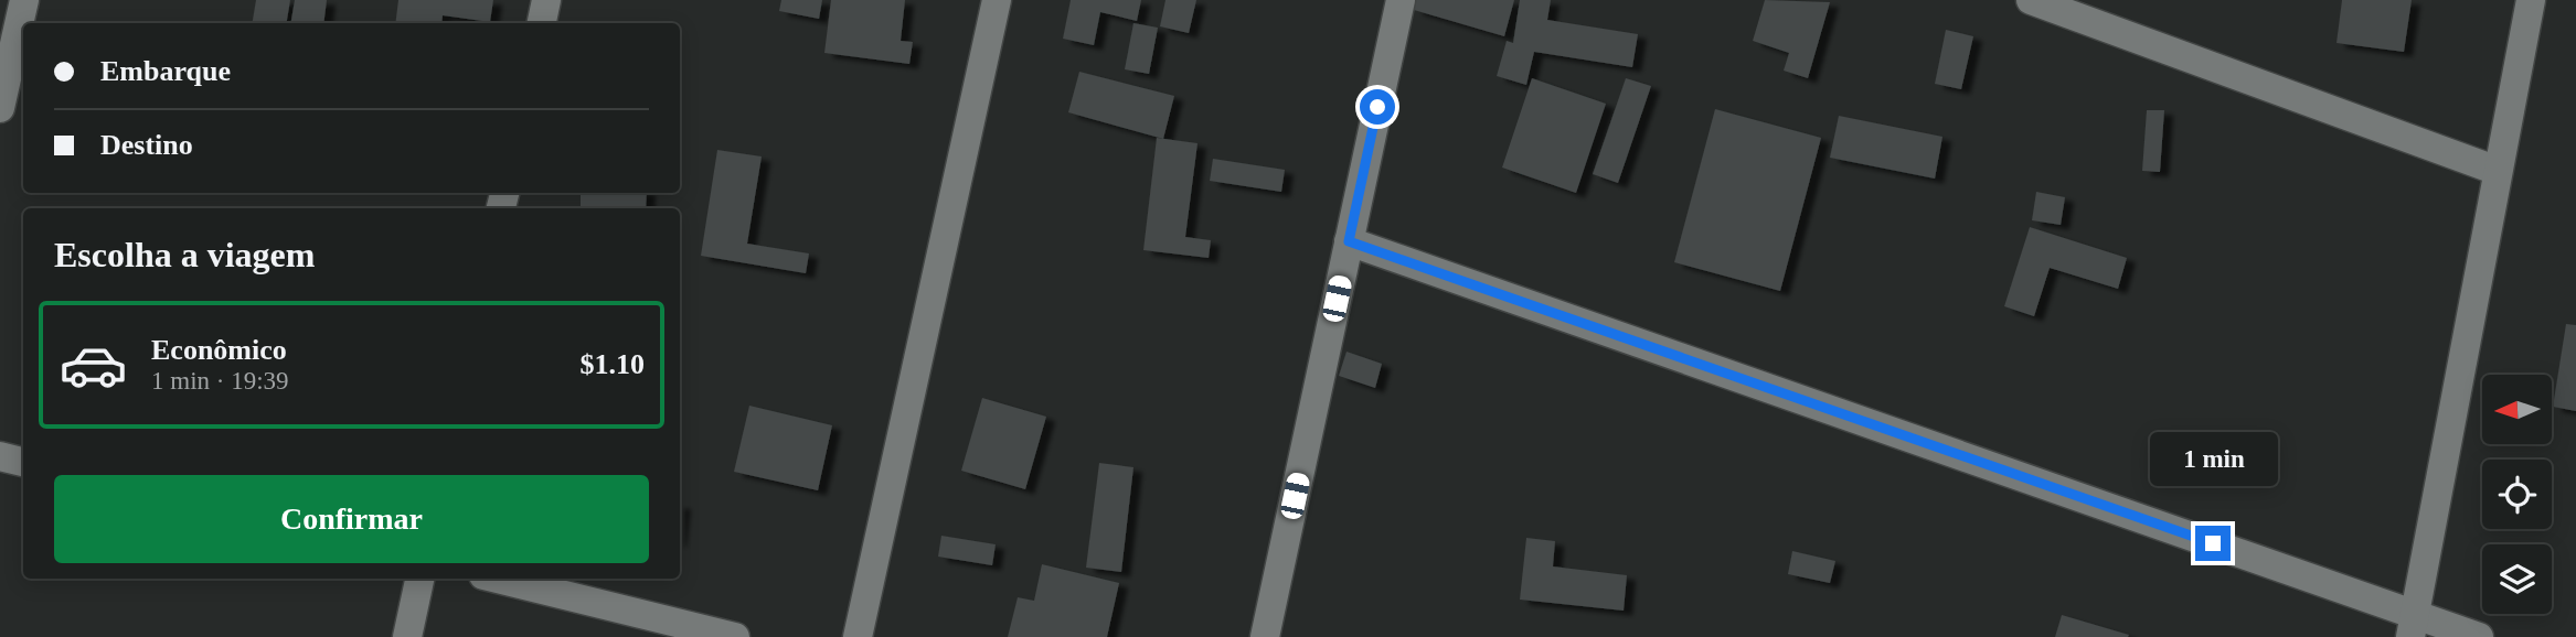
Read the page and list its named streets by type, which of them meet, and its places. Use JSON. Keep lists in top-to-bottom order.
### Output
{
  "north": "left",
  "page": {
    "banner": ["Embarque", "Destino"],
    "heading": "Escolha a viagem",
    "list": [
      {
        "name": "Econômico",
        "note": "1 min · 19:39",
        "value": "$1.10"
      }
    ],
    "bubble": "1 min",
    "buttons": "Confirmar"
  }
}
